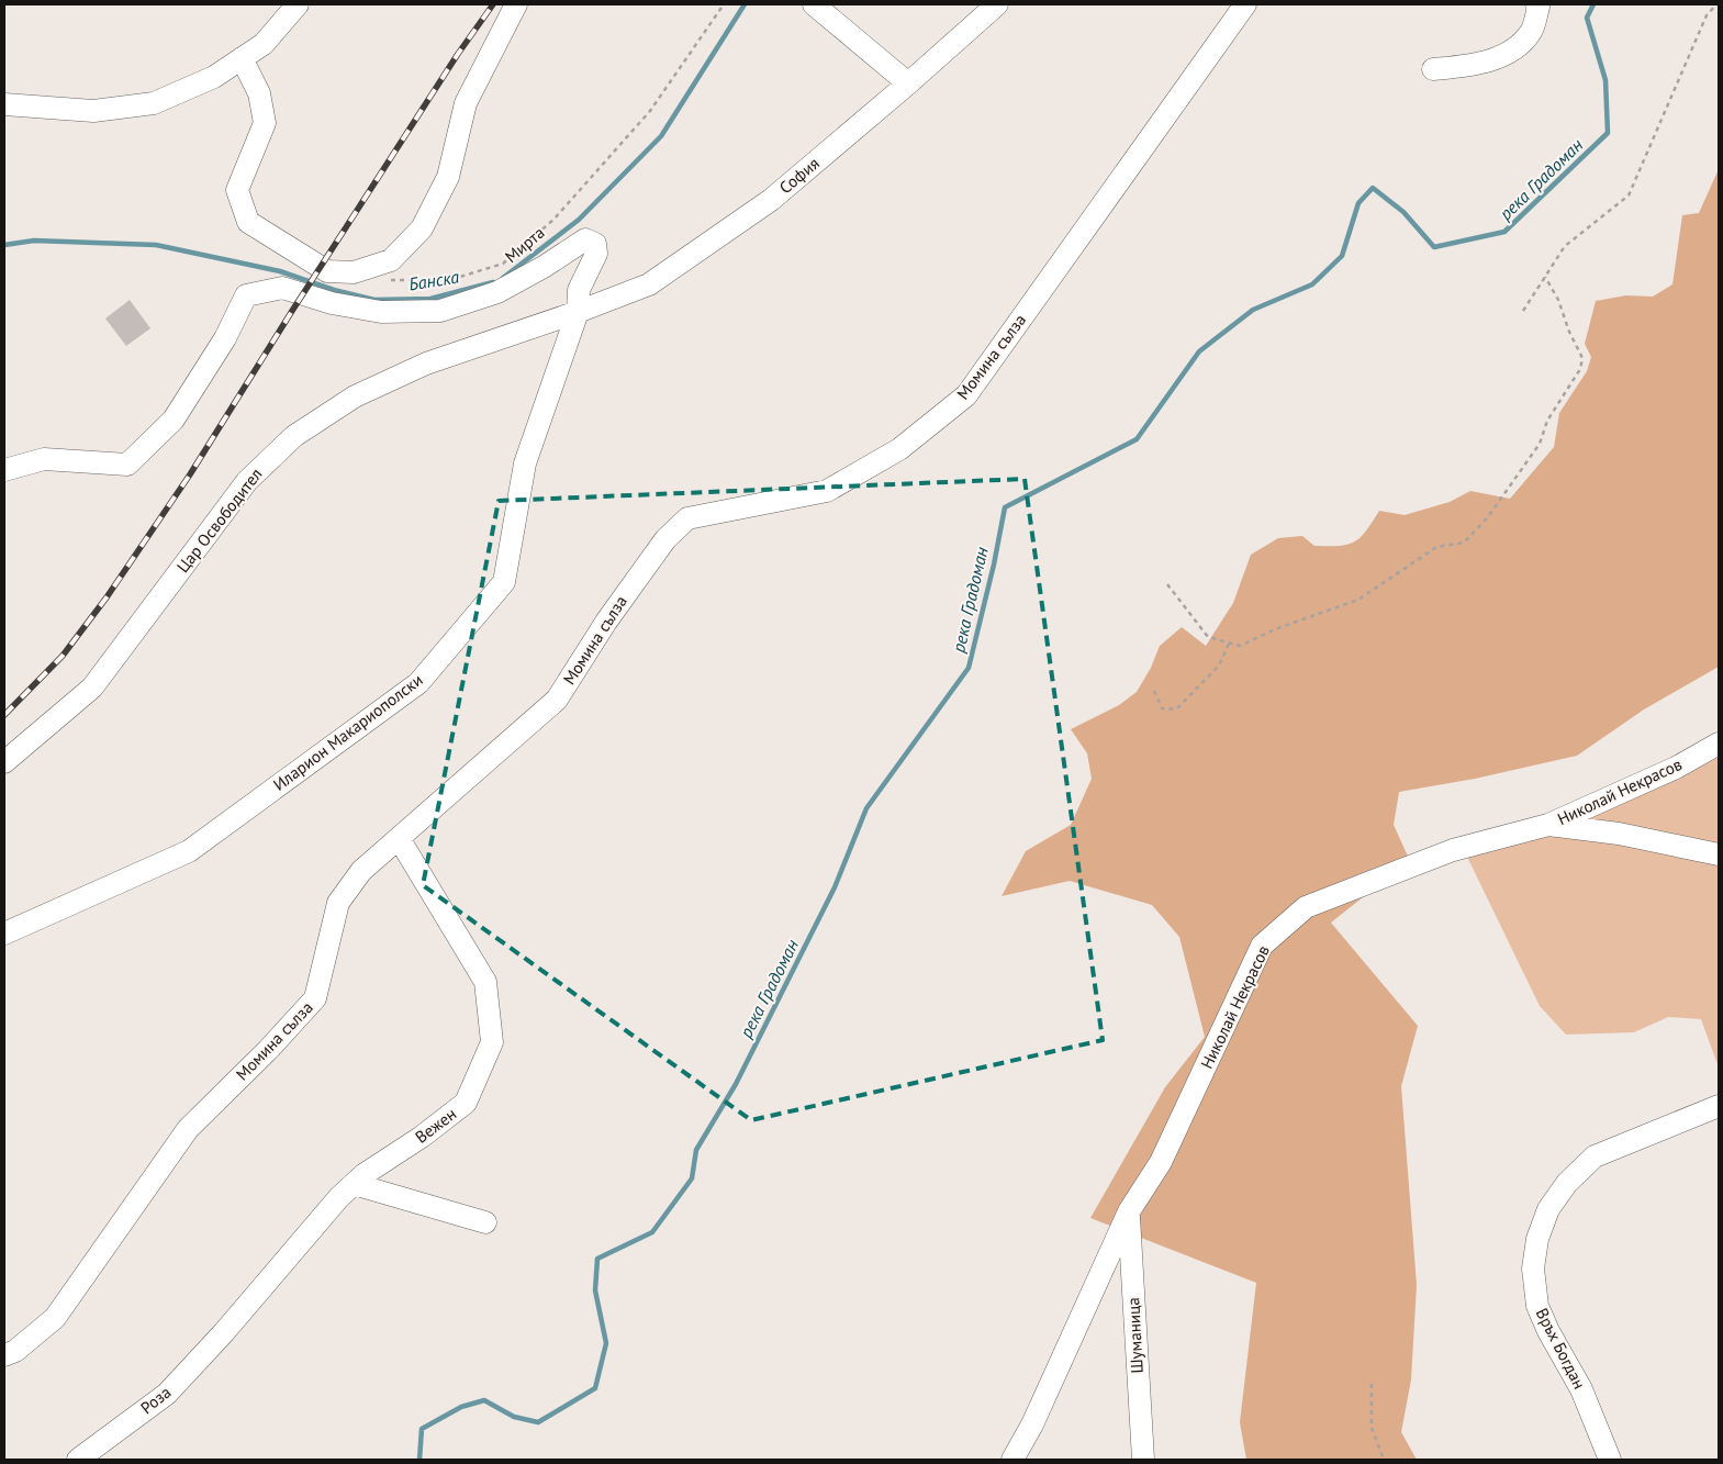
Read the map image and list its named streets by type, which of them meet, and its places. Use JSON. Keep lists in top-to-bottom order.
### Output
{
  "streets": {
    "street": [
      "София",
      "Момина сълза",
      "Цар Освободител",
      "Иларион Макариополски",
      "Николай Некрасов",
      "Вежен",
      "Шуманица",
      "Връх Богдан",
      "Роза"
    ],
    "path": ["Мирта"]
  },
  "crossings": [
    ["София", "Цар Освободител"],
    ["София", "Иларион Макариополски"],
    ["Момина сълза", "Вежен"],
    ["Цар Освободител", "Иларион Макариополски"],
    ["Николай Некрасов", "Шуманица"],
    ["Вежен", "Роза"]
  ],
  "water": ["река Градоман", "Банска"]
}
